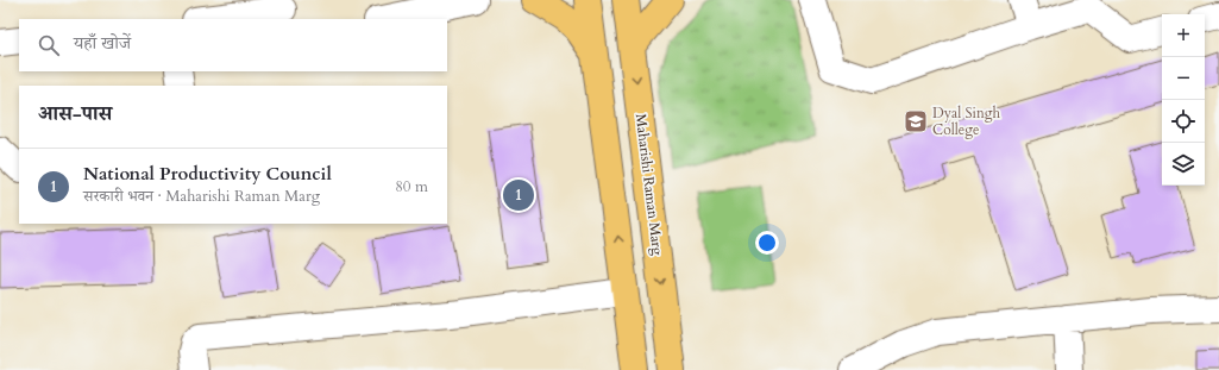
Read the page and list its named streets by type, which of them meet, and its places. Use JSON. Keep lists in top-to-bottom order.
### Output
{
  "streets": {
    "main road": ["Maharishi Raman Marg"]
  },
  "places": {
    "school or university": ["Dyal Singh College"]
  },
  "page": {
    "map_buttons": ["+", "−"],
    "search": "यहाँ खोजें",
    "heading": "आस-पास",
    "list": [
      {
        "mark": "1",
        "name": "National Productivity Council",
        "note": "सरकारी भवन · Maharishi Raman Marg",
        "value": "80 m"
      }
    ],
    "pins": "1"
  }
}
